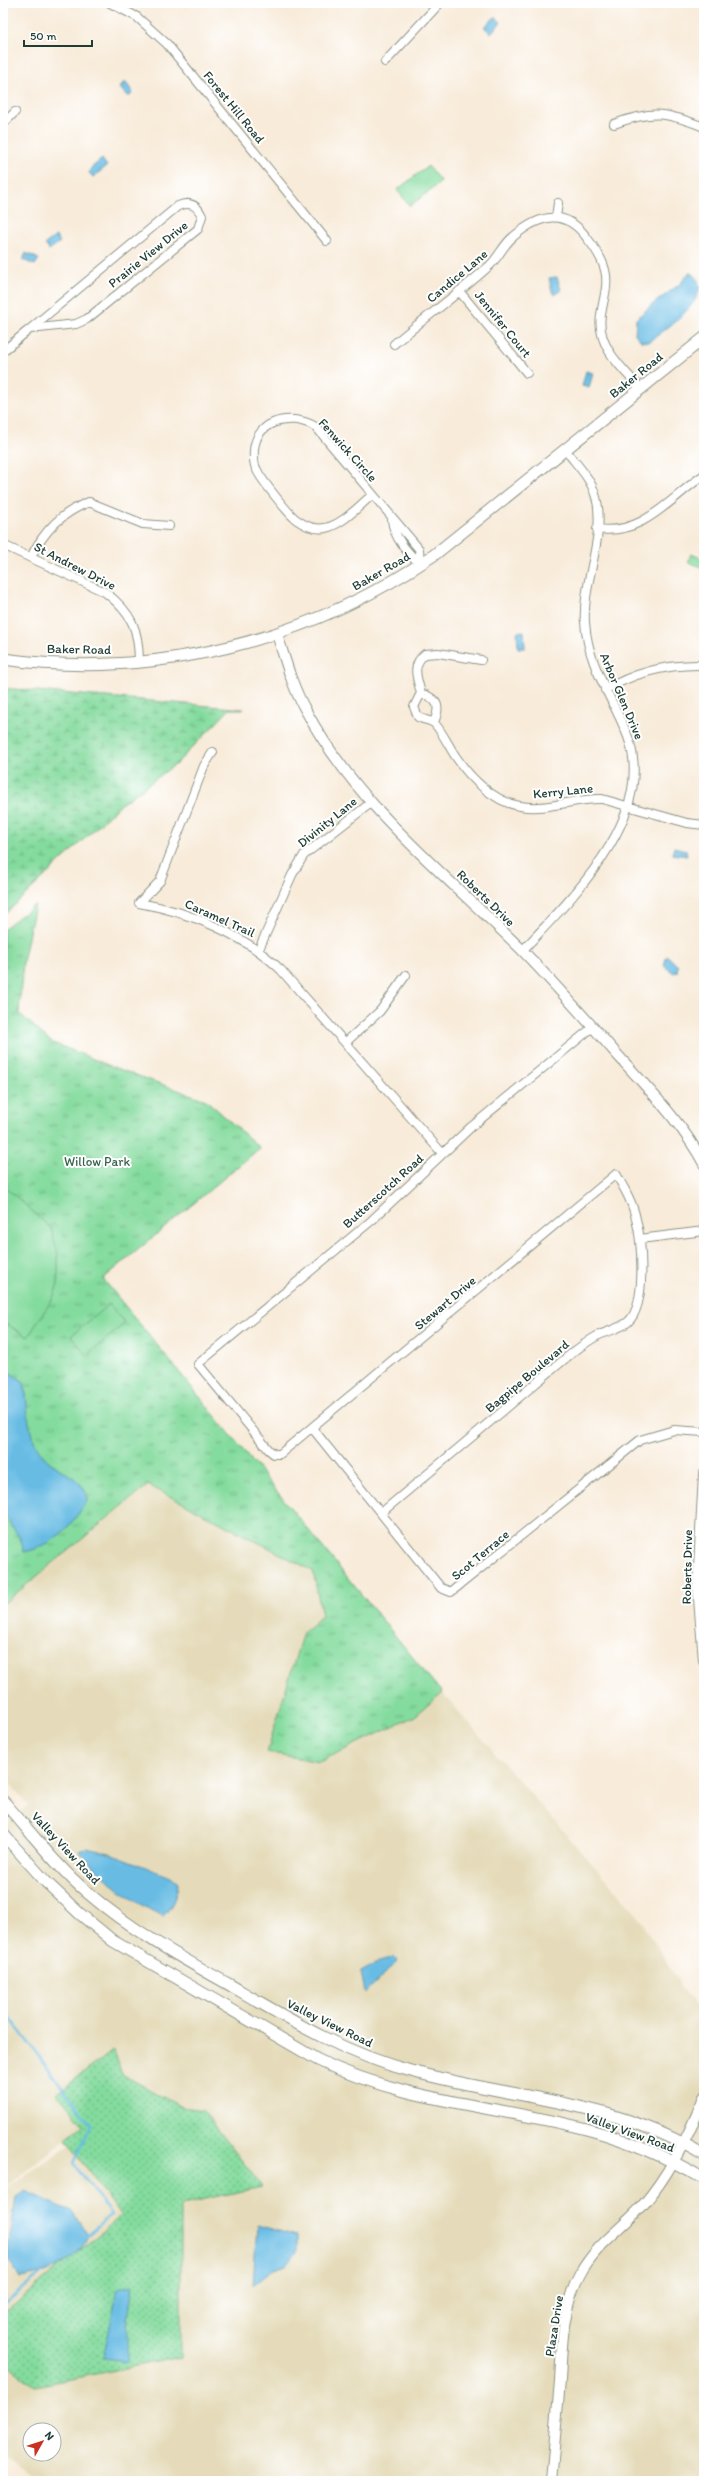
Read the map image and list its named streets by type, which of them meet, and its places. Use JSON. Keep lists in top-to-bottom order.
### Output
{
  "streets": {
    "main road": ["Baker Road", "Valley View Road"],
    "street": [
      "Forest Hill Road",
      "Prairie View Drive",
      "Candice Lane",
      "Jennifer Court",
      "Fenwick Circle",
      "St Andrew Drive",
      "Arbor Glen Drive",
      "Kerry Lane",
      "Divinity Lane",
      "Roberts Drive",
      "Caramel Trail",
      "Butterscotch Road",
      "Stewart Drive",
      "Bagpipe Boulevard",
      "Scot Terrace",
      "Plaza Drive"
    ]
  },
  "crossings": [
    ["Candice Lane", "Jennifer Court"],
    ["Baker Road", "Fenwick Circle"],
    ["Baker Road", "St Andrew Drive"],
    ["Baker Road", "Arbor Glen Drive"],
    ["Baker Road", "Roberts Drive"],
    ["Arbor Glen Drive", "Kerry Lane"],
    ["Arbor Glen Drive", "Roberts Drive"],
    ["Divinity Lane", "Roberts Drive"],
    ["Divinity Lane", "Caramel Trail"],
    ["Roberts Drive", "Butterscotch Road"],
    ["Caramel Trail", "Butterscotch Road"],
    ["Butterscotch Road", "Stewart Drive"],
    ["Stewart Drive", "Bagpipe Boulevard"],
    ["Stewart Drive", "Scot Terrace"],
    ["Bagpipe Boulevard", "Scot Terrace"],
    ["Valley View Road", "Plaza Drive"]
  ],
  "parks": ["Willow Park"],
  "scale_bar": "50 m",
  "north": "top right"
}
